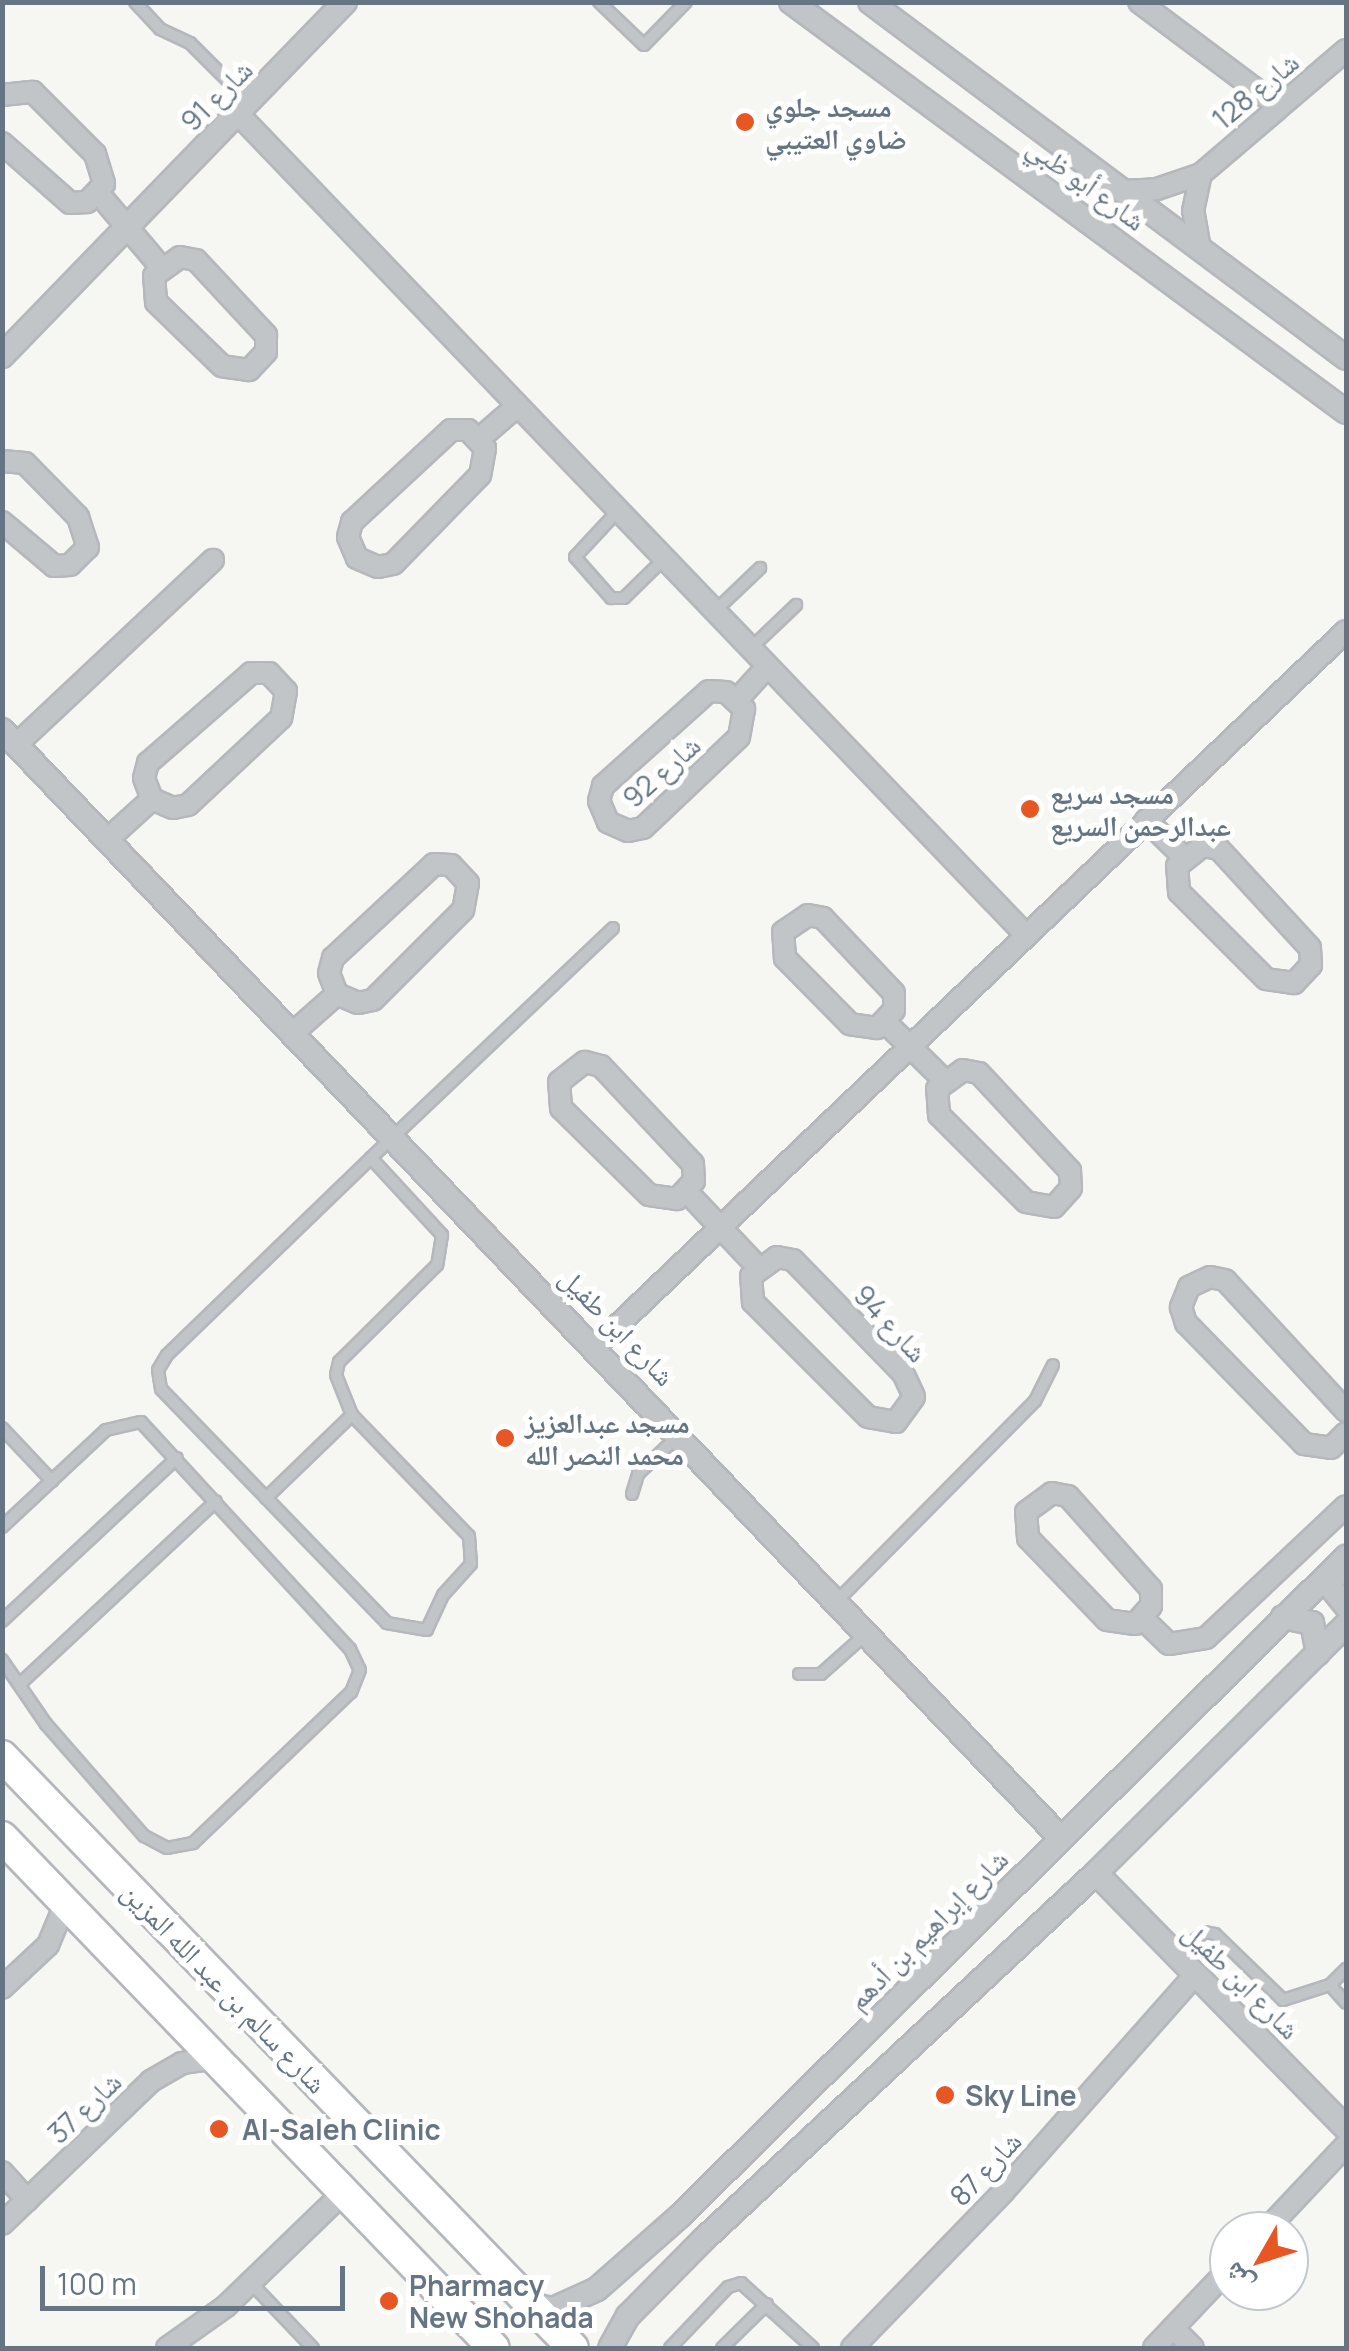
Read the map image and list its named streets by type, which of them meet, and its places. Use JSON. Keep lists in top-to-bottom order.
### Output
{
  "streets": {
    "main road": ["شارع سالم بن عبد الله المزين"],
    "street": [
      "شارع 128",
      "شارع 91",
      "شارع أبو ظبي",
      "شارع 92",
      "شارع 94",
      "شارع ابن طفيل",
      "شارع إبراهيم بن أدهم",
      "شارع 37",
      "شارع 87"
    ]
  },
  "crossings": [
    ["شارع 128", "شارع أبو ظبي"],
    ["شارع ابن طفيل", "شارع إبراهيم بن أدهم"],
    ["شارع ابن طفيل", "شارع 87"],
    ["شارع إبراهيم بن أدهم", "شارع سالم بن عبد الله المزين"],
    ["شارع سالم بن عبد الله المزين", "شارع 37"]
  ],
  "places": [
    "مسجد جلوي ضاوي العتيبي",
    "مسجد سريع عبدالرحمن السريع",
    "مسجد عبدالعزيز محمد النصر الله",
    "Sky Line",
    "Al-Saleh Clinic",
    "Pharmacy New Shohada"
  ],
  "scale_bar": "100 m",
  "north": "bottom left"
}
